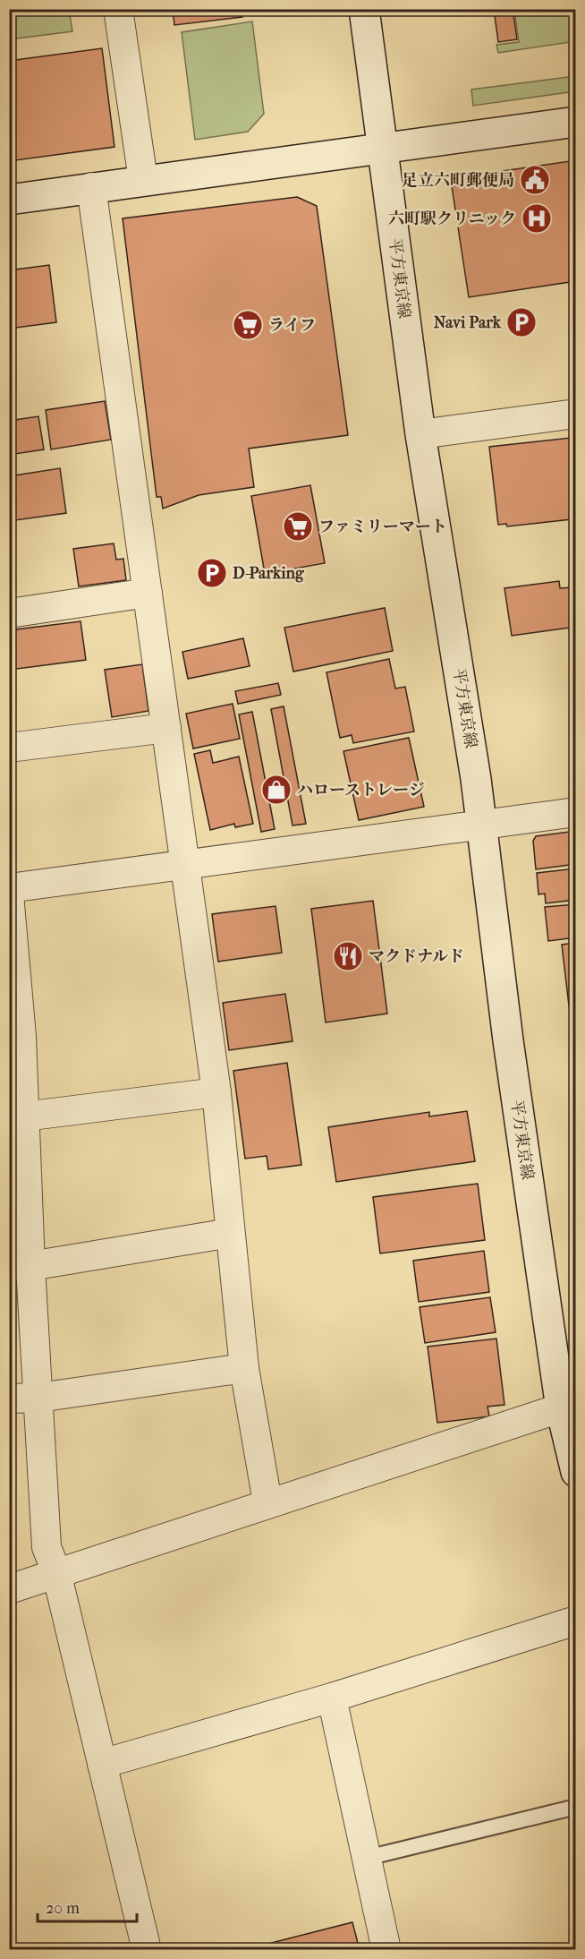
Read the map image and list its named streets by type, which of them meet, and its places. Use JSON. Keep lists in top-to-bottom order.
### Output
{
  "streets": {
    "main road": ["平方東京線"]
  },
  "places": {
    "public building": ["足立六町郵便局"],
    "hospital": ["六町駅クリニック"],
    "parking": ["Navi Park", "D-Parking"],
    "supermarket": ["ライフ", "ファミリーマート"],
    "shop": ["ハローストレージ"],
    "restaurant": ["マクドナルド"]
  },
  "scale_bar": "20 m"
}
